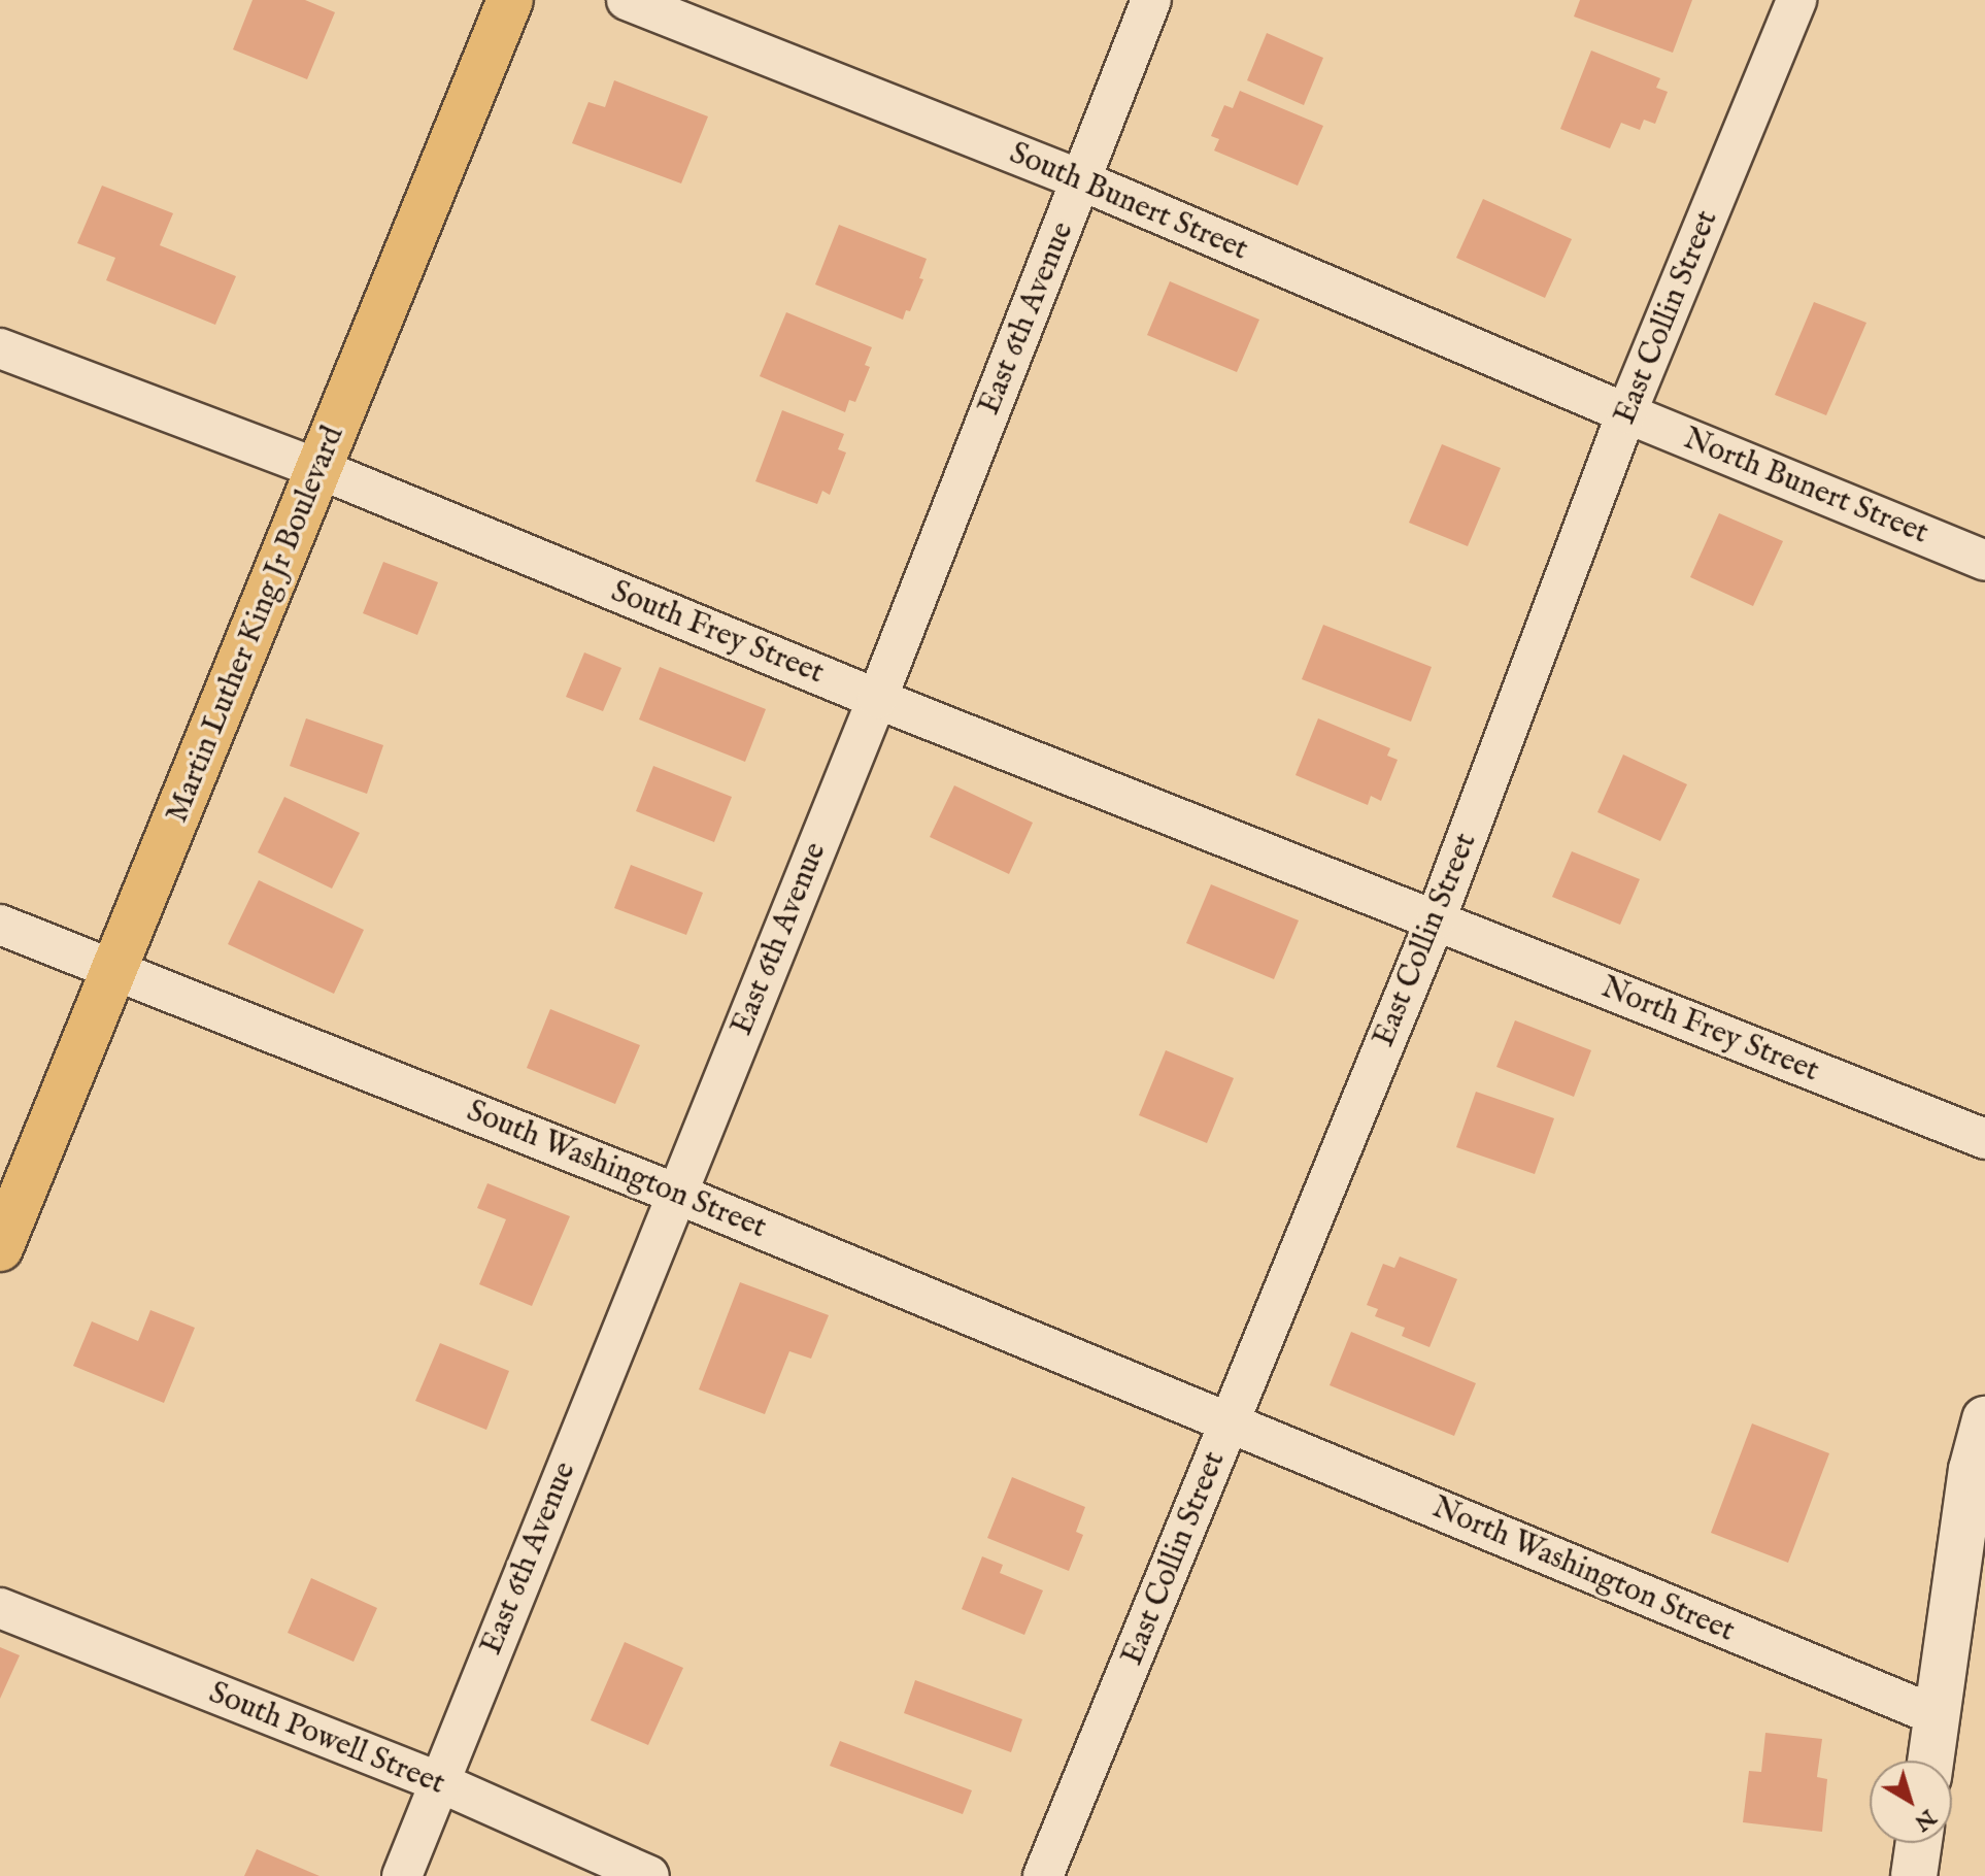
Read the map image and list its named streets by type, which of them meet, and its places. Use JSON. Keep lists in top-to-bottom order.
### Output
{
  "streets": {
    "main road": ["Martin Luther King Jr Boulevard"],
    "street": [
      "South Bunert Street",
      "East Collin Street",
      "East 6th Avenue",
      "North Bunert Street",
      "South Frey Street",
      "North Frey Street",
      "South Washington Street",
      "North Washington Street",
      "South Powell Street"
    ]
  },
  "crossings": [
    ["South Bunert Street", "East Collin Street"],
    ["South Bunert Street", "East 6th Avenue"],
    ["South Bunert Street", "North Bunert Street"],
    ["East Collin Street", "North Bunert Street"],
    ["East Collin Street", "South Frey Street"],
    ["East Collin Street", "North Frey Street"],
    ["East Collin Street", "South Washington Street"],
    ["East Collin Street", "North Washington Street"],
    ["East 6th Avenue", "South Frey Street"],
    ["East 6th Avenue", "South Washington Street"],
    ["East 6th Avenue", "South Powell Street"],
    ["Martin Luther King Jr Boulevard", "South Frey Street"],
    ["Martin Luther King Jr Boulevard", "South Washington Street"],
    ["South Frey Street", "North Frey Street"],
    ["South Washington Street", "North Washington Street"]
  ],
  "north": "bottom right"
}
